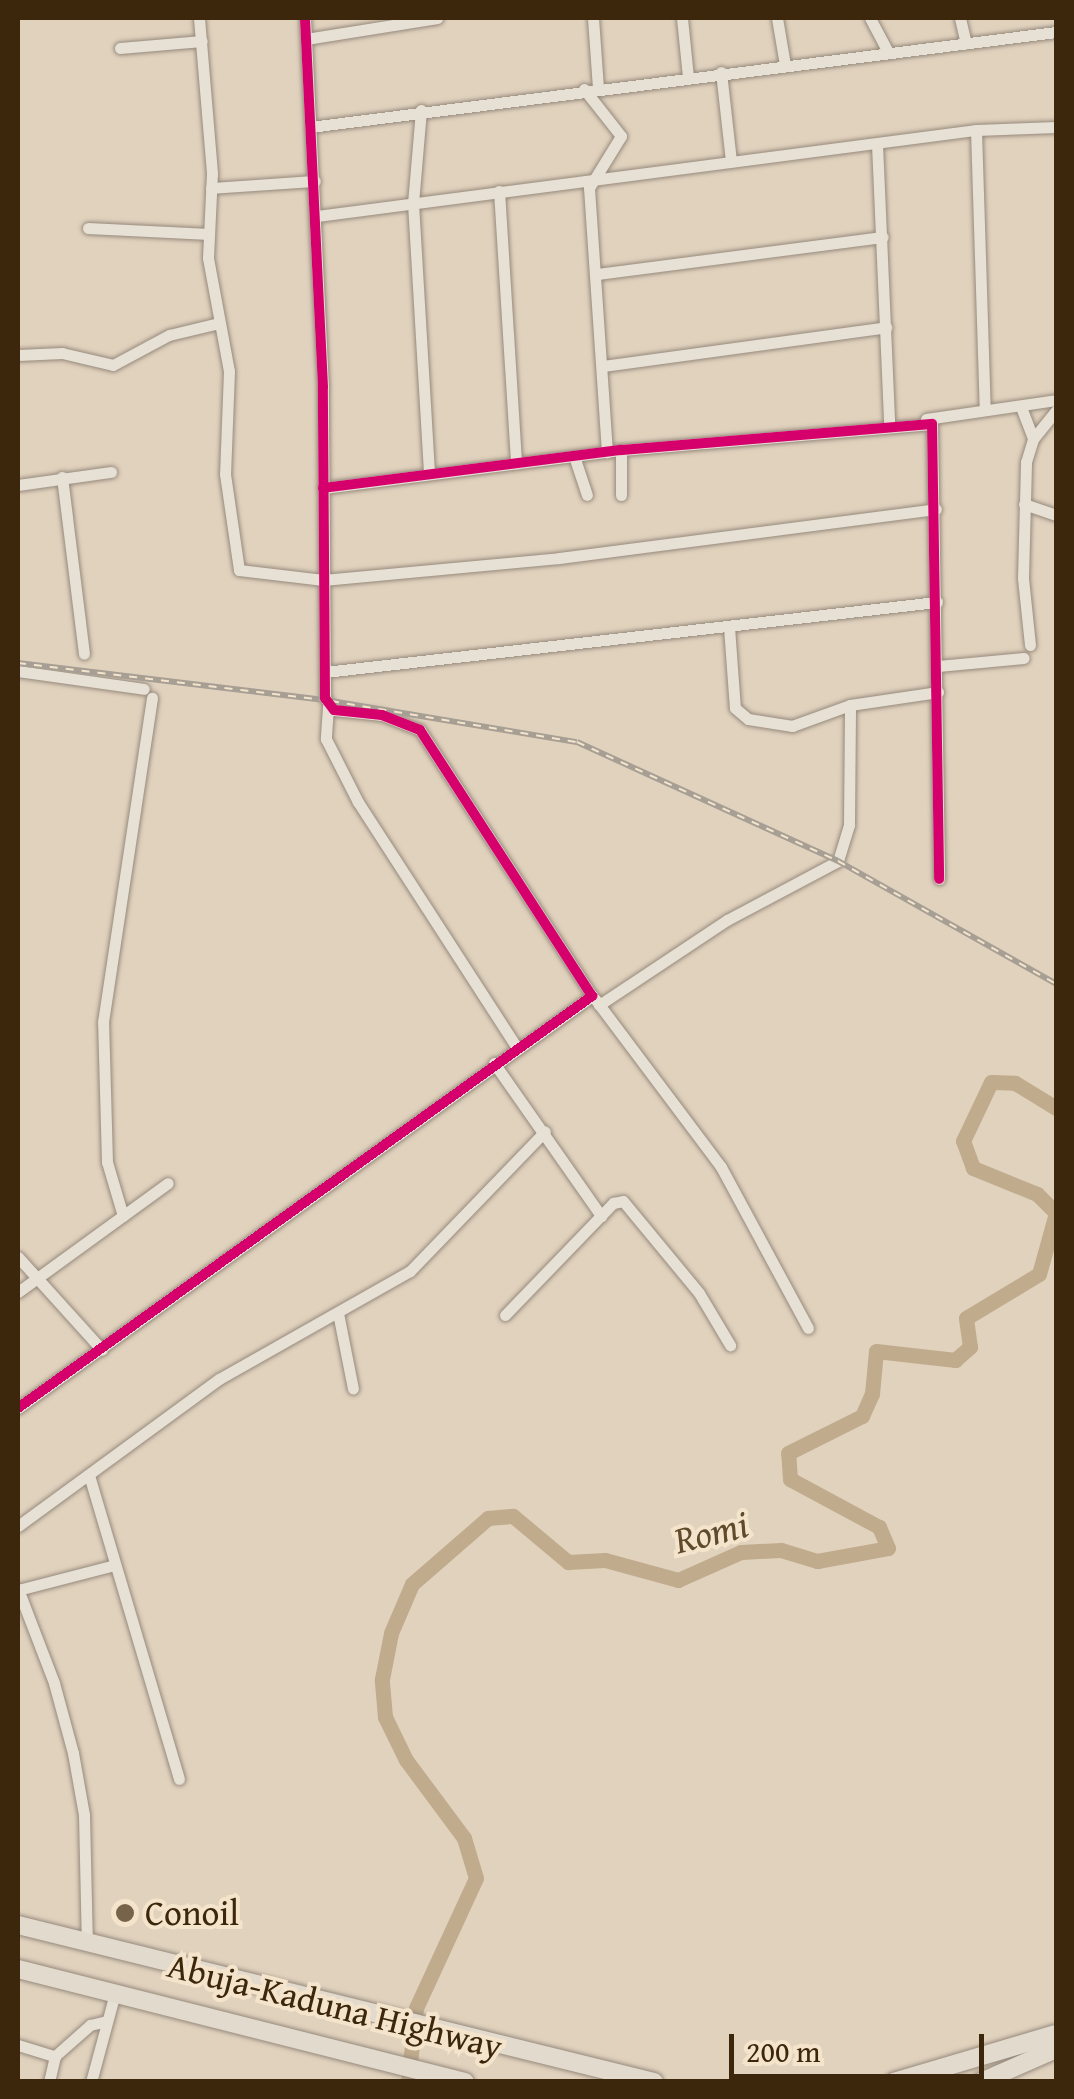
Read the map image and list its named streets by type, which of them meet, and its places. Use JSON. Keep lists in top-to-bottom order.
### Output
{
  "streets": {
    "highway": ["Abuja-Kaduna Highway"]
  },
  "water": ["Romi"],
  "places": ["Conoil"],
  "scale_bar": "200 m"
}
